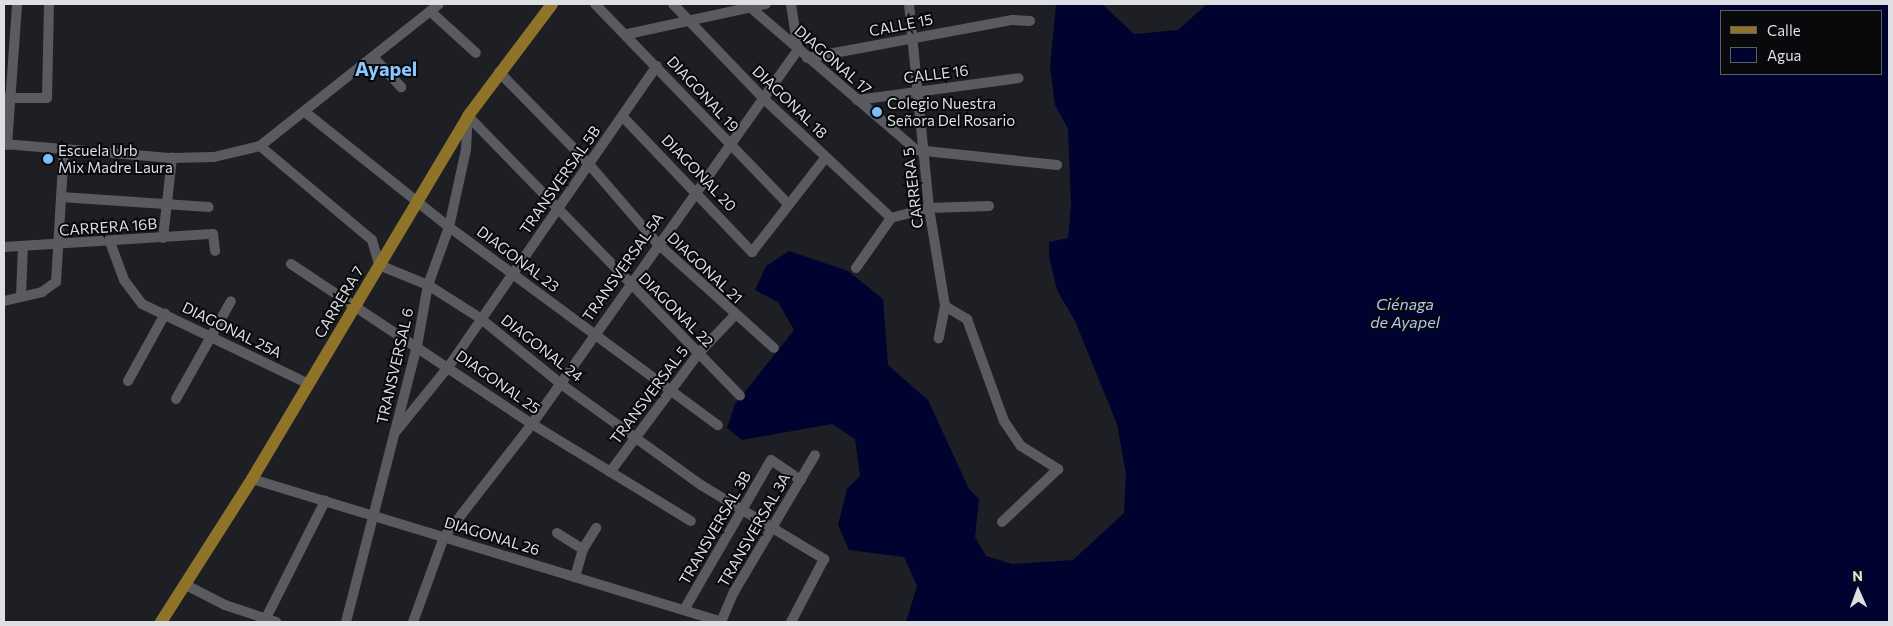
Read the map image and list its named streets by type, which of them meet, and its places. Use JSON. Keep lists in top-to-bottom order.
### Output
{
  "streets": {
    "main road": ["CARRERA 7"],
    "street": [
      "CALLE 15",
      "DIAGONAL 17",
      "CALLE 16",
      "DIAGONAL 19",
      "DIAGONAL 18",
      "DIAGONAL 20",
      "TRANSVERSAL 5B",
      "CARRERA 5",
      "CARRERA 16B",
      "DIAGONAL 23",
      "TRANSVERSAL 5A",
      "DIAGONAL 21",
      "DIAGONAL 22",
      "DIAGONAL 25A",
      "DIAGONAL 24",
      "TRANSVERSAL 6",
      "DIAGONAL 25",
      "TRANSVERSAL 5",
      "TRANSVERSAL 3B",
      "TRANSVERSAL 3A",
      "DIAGONAL 26"
    ]
  },
  "crossings": [
    ["CALLE 15", "DIAGONAL 17"],
    ["CALLE 15", "CARRERA 5"],
    ["DIAGONAL 17", "CALLE 16"],
    ["DIAGONAL 17", "CARRERA 5"],
    ["DIAGONAL 17", "TRANSVERSAL 5A"],
    ["CALLE 16", "CARRERA 5"],
    ["DIAGONAL 19", "DIAGONAL 20"],
    ["DIAGONAL 19", "TRANSVERSAL 5B"],
    ["DIAGONAL 19", "TRANSVERSAL 5A"],
    ["DIAGONAL 18", "TRANSVERSAL 5A"],
    ["DIAGONAL 20", "TRANSVERSAL 5B"],
    ["DIAGONAL 20", "TRANSVERSAL 5A"],
    ["TRANSVERSAL 5B", "DIAGONAL 23"],
    ["TRANSVERSAL 5B", "DIAGONAL 21"],
    ["TRANSVERSAL 5B", "DIAGONAL 22"],
    ["TRANSVERSAL 5B", "DIAGONAL 24"],
    ["TRANSVERSAL 5B", "TRANSVERSAL 6"],
    ["TRANSVERSAL 5B", "DIAGONAL 25"],
    ["CARRERA 16B", "DIAGONAL 25A"],
    ["DIAGONAL 23", "TRANSVERSAL 5A"],
    ["DIAGONAL 23", "CARRERA 7"],
    ["DIAGONAL 23", "TRANSVERSAL 6"],
    ["DIAGONAL 23", "TRANSVERSAL 5"],
    ["TRANSVERSAL 5A", "DIAGONAL 21"],
    ["TRANSVERSAL 5A", "DIAGONAL 22"],
    ["TRANSVERSAL 5A", "DIAGONAL 24"],
    ["TRANSVERSAL 5A", "DIAGONAL 25"],
    ["TRANSVERSAL 5A", "DIAGONAL 26"],
    ["DIAGONAL 21", "CARRERA 7"],
    ["DIAGONAL 21", "TRANSVERSAL 5"],
    ["CARRERA 7", "DIAGONAL 22"],
    ["CARRERA 7", "DIAGONAL 25A"],
    ["CARRERA 7", "DIAGONAL 24"],
    ["CARRERA 7", "TRANSVERSAL 6"],
    ["CARRERA 7", "DIAGONAL 25"],
    ["CARRERA 7", "DIAGONAL 26"],
    ["DIAGONAL 22", "TRANSVERSAL 6"],
    ["DIAGONAL 22", "TRANSVERSAL 5"],
    ["DIAGONAL 24", "TRANSVERSAL 6"],
    ["DIAGONAL 24", "TRANSVERSAL 5"],
    ["DIAGONAL 24", "TRANSVERSAL 3B"],
    ["DIAGONAL 24", "TRANSVERSAL 3A"],
    ["TRANSVERSAL 6", "DIAGONAL 25"],
    ["TRANSVERSAL 6", "DIAGONAL 26"],
    ["DIAGONAL 25", "TRANSVERSAL 5"],
    ["TRANSVERSAL 3B", "TRANSVERSAL 3A"],
    ["TRANSVERSAL 3B", "DIAGONAL 26"],
    ["TRANSVERSAL 3A", "DIAGONAL 26"]
  ],
  "districts": ["Ayapel"],
  "water": ["Ciénaga de Ayapel"],
  "places": ["Colegio Nuestra Señora Del Rosario", "Escuela Urb Mix Madre Laura"],
  "legend": ["Calle", "Agua"],
  "north": "top"
}
